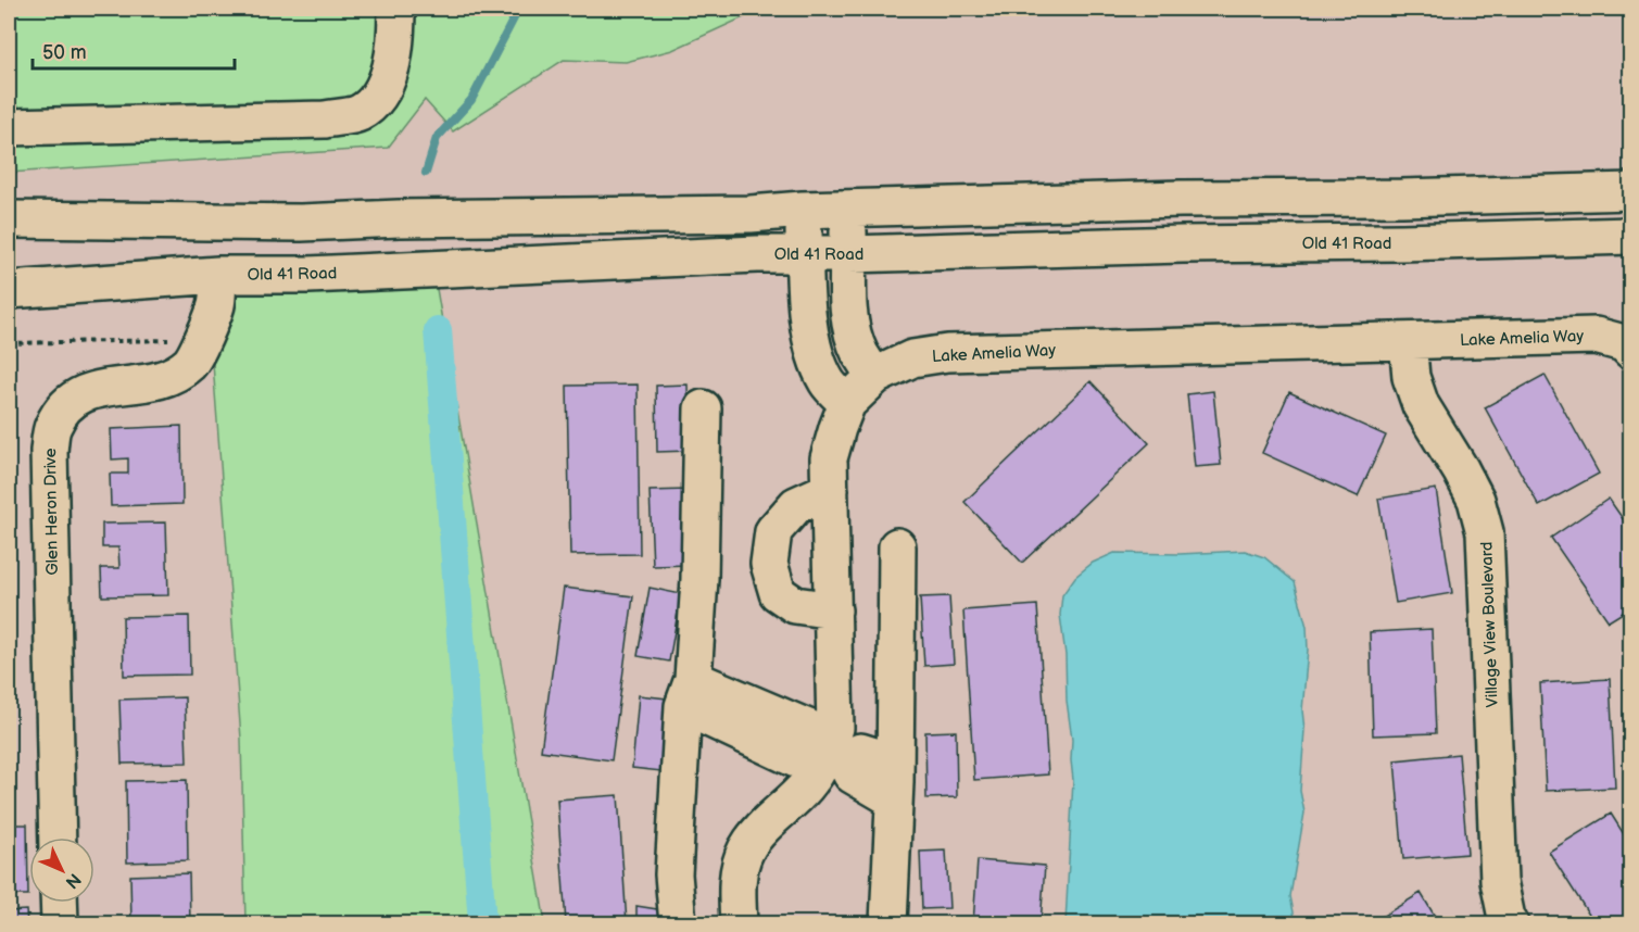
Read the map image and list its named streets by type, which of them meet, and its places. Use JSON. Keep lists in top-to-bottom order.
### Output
{
  "streets": {
    "street": [
      "Old 41 Road",
      "Lake Amelia Way",
      "Glen Heron Drive",
      "Village View Boulevard"
    ]
  },
  "crossings": [
    ["Old 41 Road", "Glen Heron Drive"],
    ["Lake Amelia Way", "Village View Boulevard"]
  ],
  "scale_bar": "50 m",
  "north": "bottom right"
}
